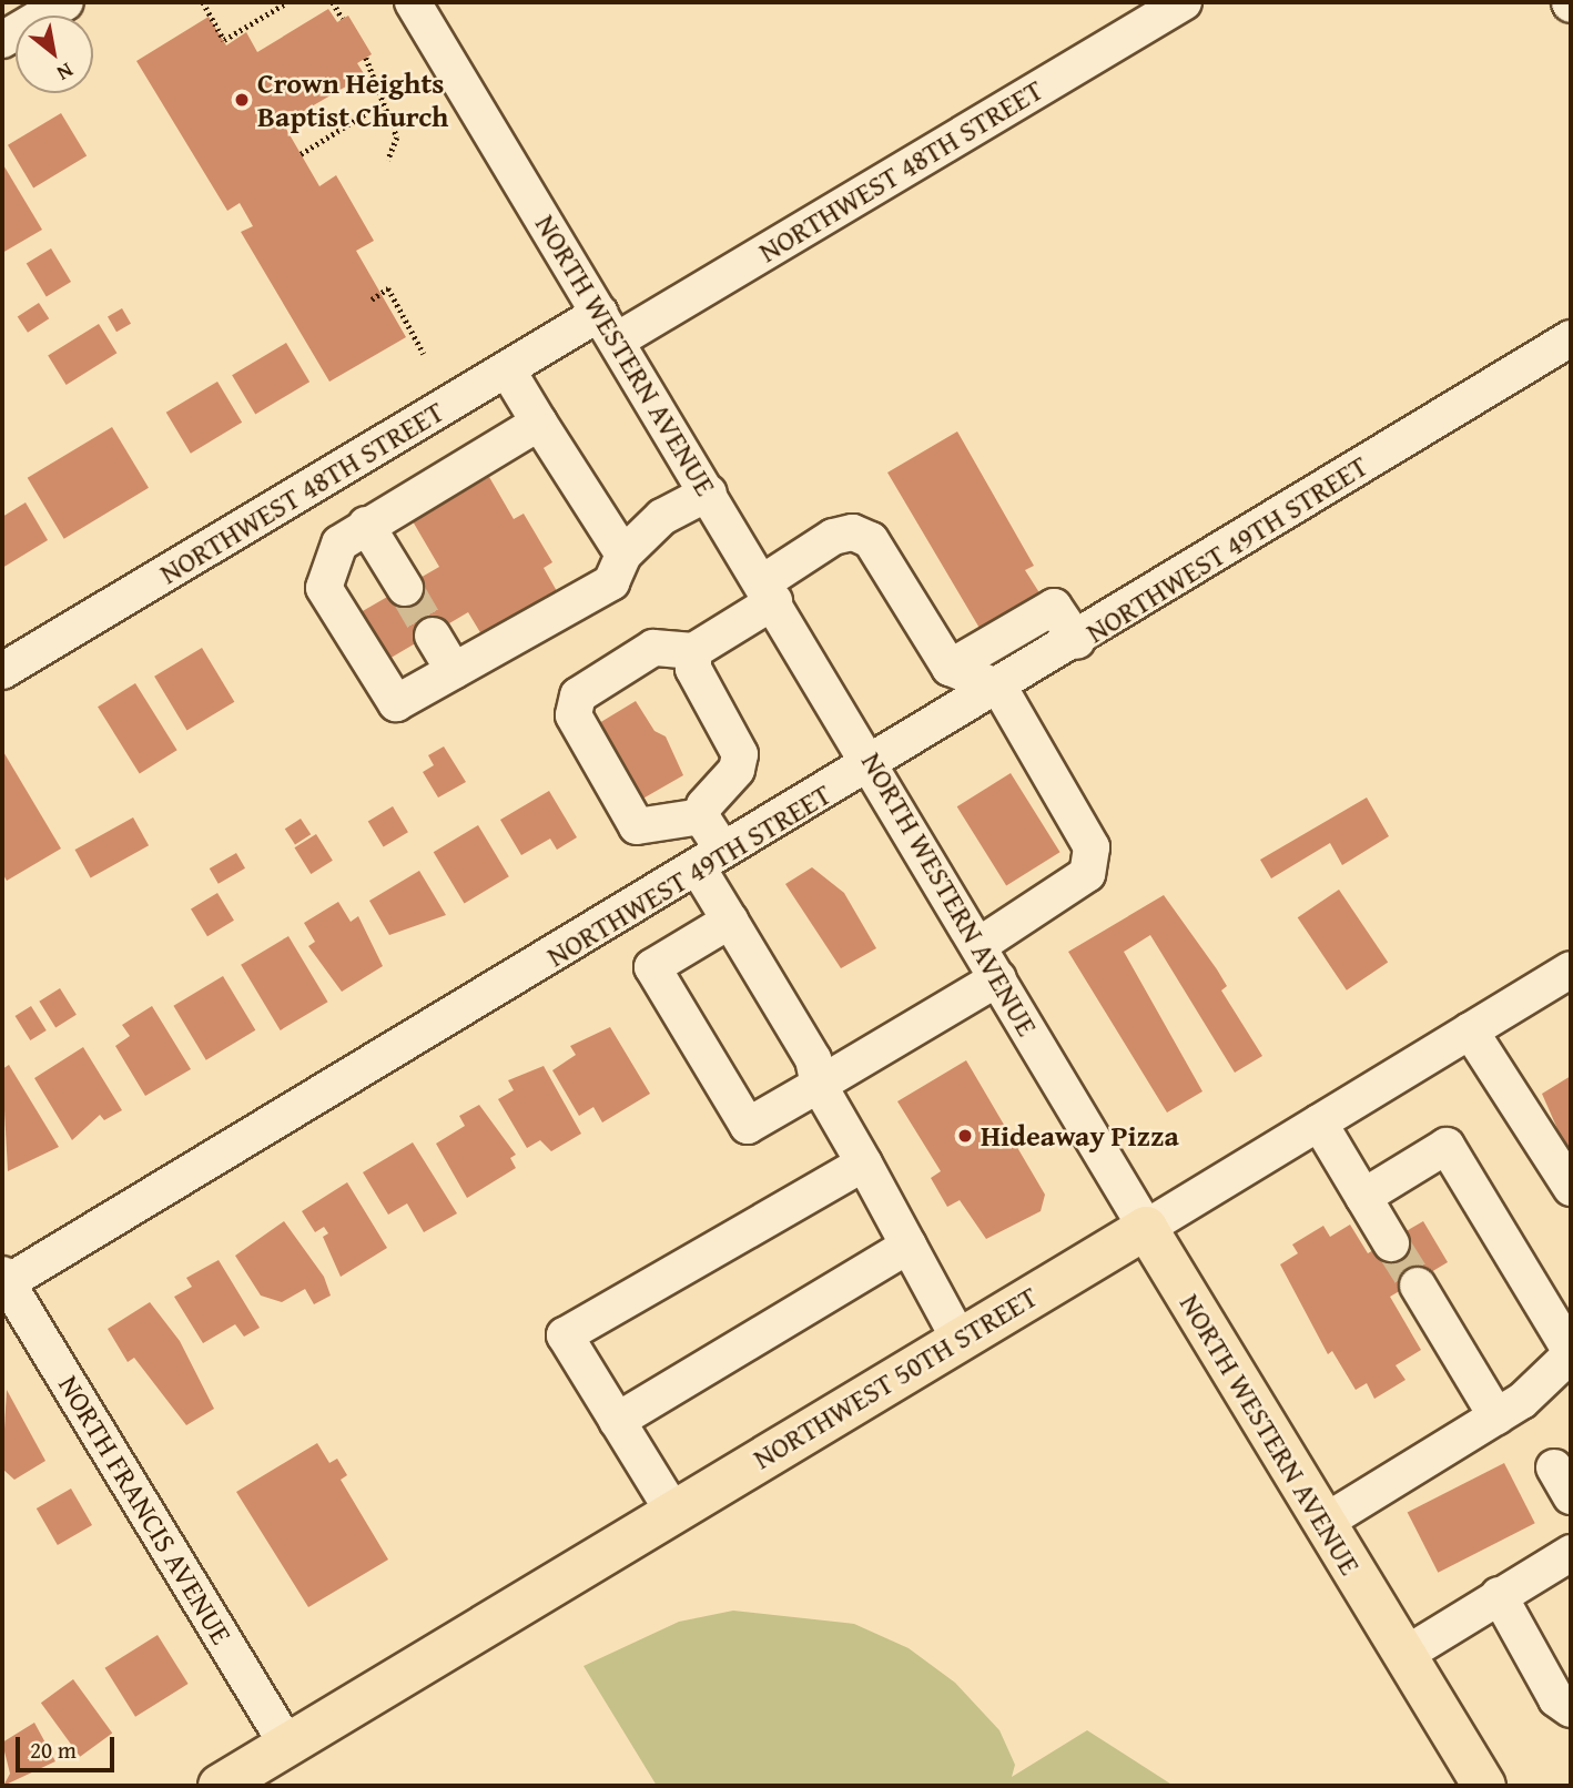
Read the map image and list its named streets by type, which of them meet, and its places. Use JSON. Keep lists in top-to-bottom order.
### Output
{
  "streets": {
    "main road": ["NORTH WESTERN AVENUE", "NORTHWEST 50TH STREET"],
    "street": ["NORTHWEST 48TH STREET", "NORTHWEST 49TH STREET", "NORTH FRANCIS AVENUE"]
  },
  "crossings": [
    ["NORTHWEST 48TH STREET", "NORTH WESTERN AVENUE"],
    ["NORTH WESTERN AVENUE", "NORTHWEST 49TH STREET"],
    ["NORTH WESTERN AVENUE", "NORTHWEST 50TH STREET"],
    ["NORTHWEST 49TH STREET", "NORTH FRANCIS AVENUE"],
    ["NORTHWEST 50TH STREET", "NORTH FRANCIS AVENUE"]
  ],
  "places": ["Crown Heights Baptist Church", "Hideaway Pizza"],
  "scale_bar": "20 m",
  "north": "bottom right"
}
